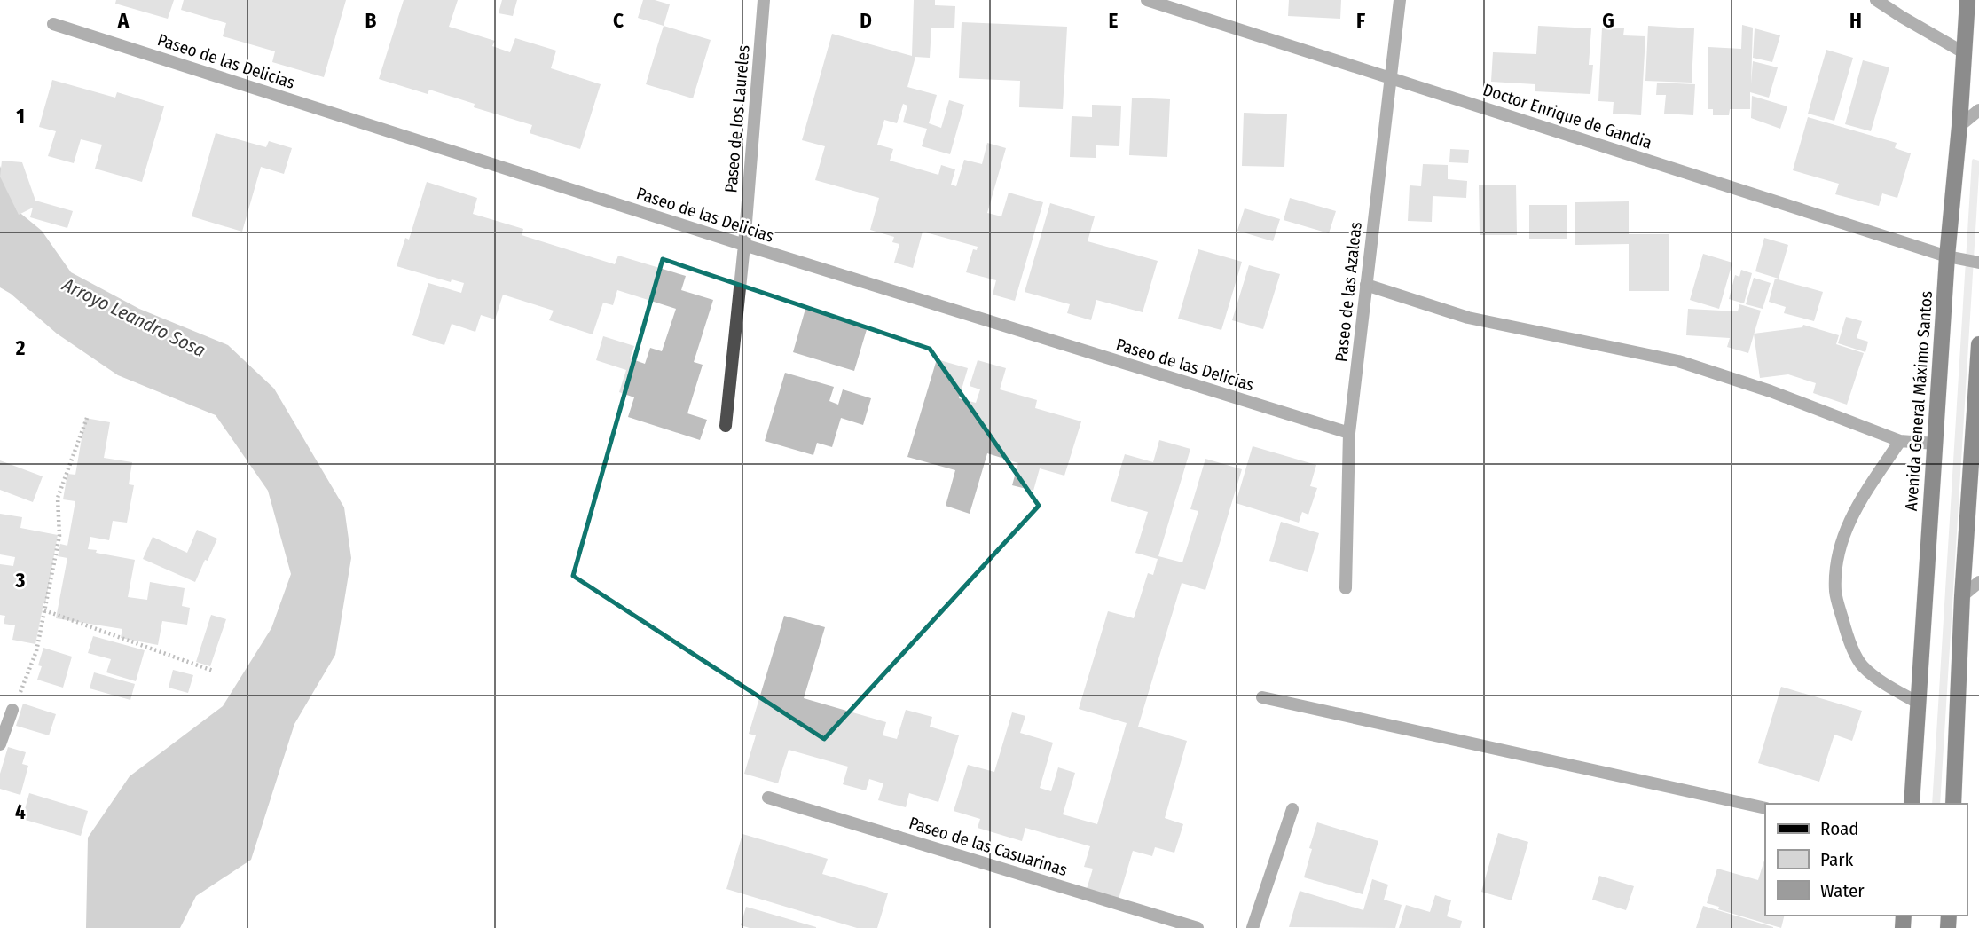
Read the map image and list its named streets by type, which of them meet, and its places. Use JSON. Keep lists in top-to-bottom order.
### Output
{
  "streets": {
    "main road": ["Avenida General Máximo Santos"],
    "street": [
      "Paseo de las Delicias",
      "Doctor Enrique de Gandia",
      "Paseo de los Laureles",
      "Paseo de las Azaleas",
      "Paseo de las Casuarinas"
    ]
  },
  "crossings": [
    ["Paseo de las Delicias", "Paseo de los Laureles"],
    ["Paseo de las Delicias", "Paseo de las Azaleas"],
    ["Doctor Enrique de Gandia", "Paseo de las Azaleas"],
    ["Doctor Enrique de Gandia", "Avenida General Máximo Santos"]
  ],
  "water": ["Arroyo Leandro Sosa"],
  "legend": ["Road", "Park", "Water"],
  "grid": {
    "columns": [
      "A",
      "B",
      "C",
      "D",
      "E",
      "F",
      "G",
      "H"
    ],
    "rows": [
      "1",
      "2",
      "3",
      "4"
    ]
  }
}
